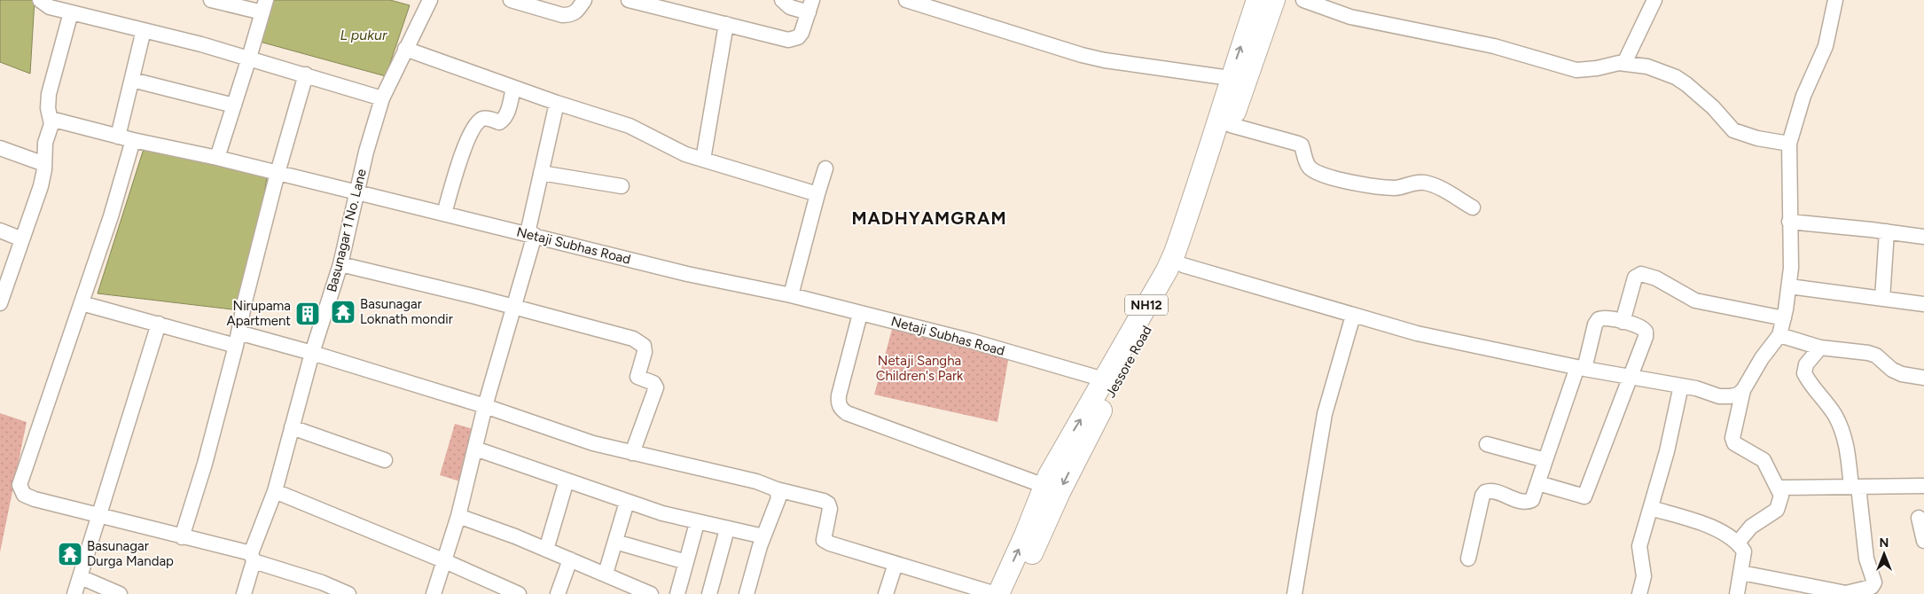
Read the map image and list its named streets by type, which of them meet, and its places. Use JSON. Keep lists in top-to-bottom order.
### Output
{
  "streets": {
    "highway": ["NH12", "Jessore Road"],
    "street": ["Basunagar 1 No. Lane", "Netaji Subhas Road"]
  },
  "crossings": [
    ["Basunagar 1 No. Lane", "Netaji Subhas Road"],
    ["Netaji Subhas Road", "NH12"]
  ],
  "districts": ["MADHYAMGRAM"],
  "water": ["L pukur"],
  "parks": ["Netaji Sangha Children's Park"],
  "places": {
    "temple": ["Basunagar Loknath mondir", "Basunagar Durga Mandap"],
    "building": ["Nirupama Apartment"]
  },
  "north": "top"
}
